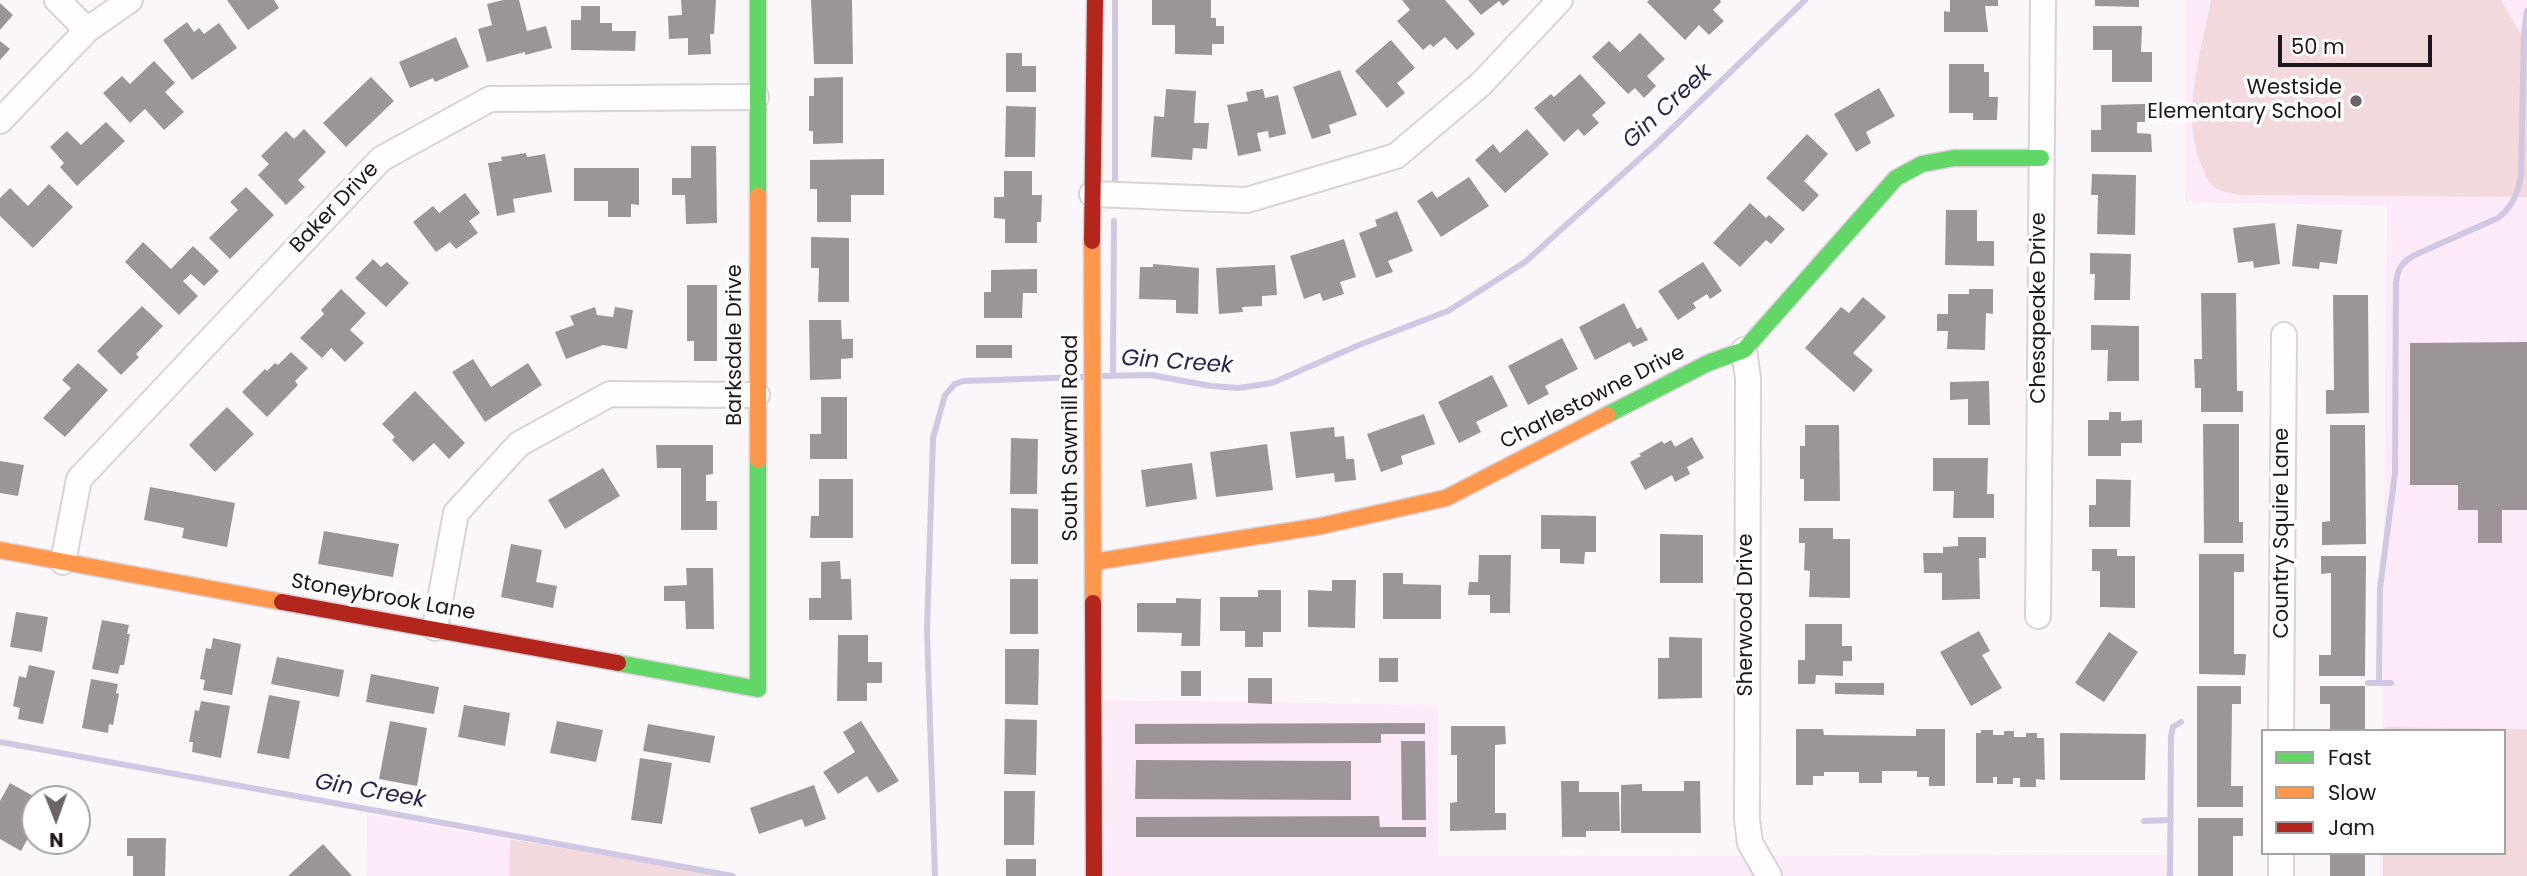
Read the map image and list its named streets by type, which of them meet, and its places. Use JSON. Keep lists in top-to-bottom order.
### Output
{
  "streets": {
    "street": [
      "Baker Drive",
      "Chesapeake Drive",
      "Barksdale Drive",
      "Charlestowne Drive",
      "South Sawmill Road",
      "Country Squire Lane",
      "Stoneybrook Lane",
      "Sherwood Drive"
    ]
  },
  "crossings": [
    ["Baker Drive", "Barksdale Drive"],
    ["Baker Drive", "Stoneybrook Lane"],
    ["Chesapeake Drive", "Charlestowne Drive"],
    ["Barksdale Drive", "Stoneybrook Lane"],
    ["Charlestowne Drive", "South Sawmill Road"],
    ["Charlestowne Drive", "Sherwood Drive"]
  ],
  "water": ["Gin Creek"],
  "places": ["Westside Elementary School"],
  "legend": ["Fast", "Slow", "Jam"],
  "scale_bar": "50 m",
  "north": "bottom"
}
